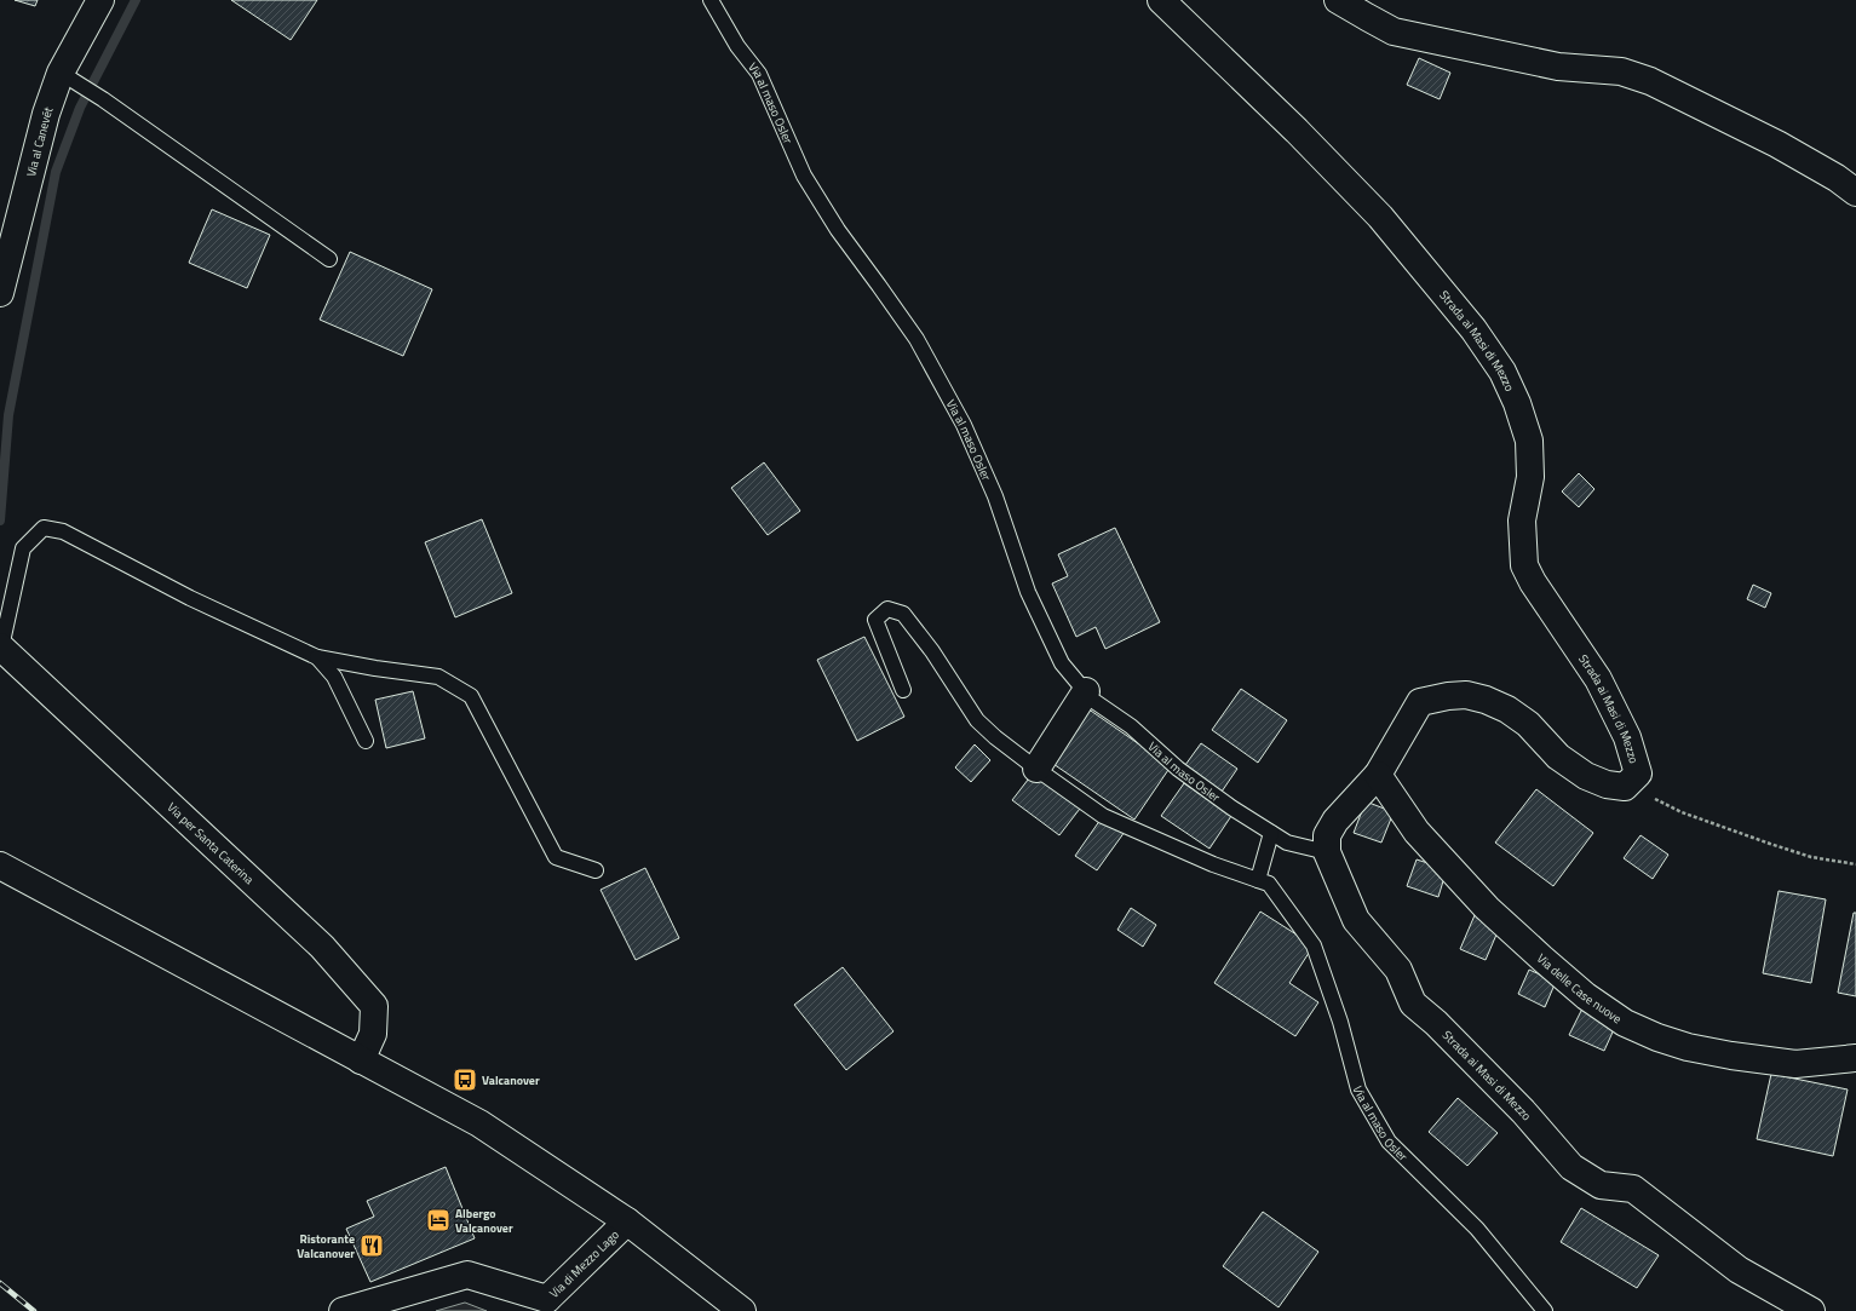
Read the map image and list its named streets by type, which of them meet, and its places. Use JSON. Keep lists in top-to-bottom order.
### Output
{
  "streets": {
    "street": [
      "Via al Canevét",
      "Strada ai Masi di Mezzo",
      "Via per Santa Caterina",
      "Via delle Case nuove",
      "Via di Mezzo Lago"
    ],
    "lane": ["Via al maso Osler"]
  },
  "crossings": [
    ["Via al maso Osler", "Strada ai Masi di Mezzo"],
    ["Strada ai Masi di Mezzo", "Via delle Case nuove"]
  ],
  "places": {
    "bus stop": ["Valcanover"],
    "hotel": ["Albergo Valcanover"],
    "restaurant": ["Ristorante Valcanover"]
  }
}
